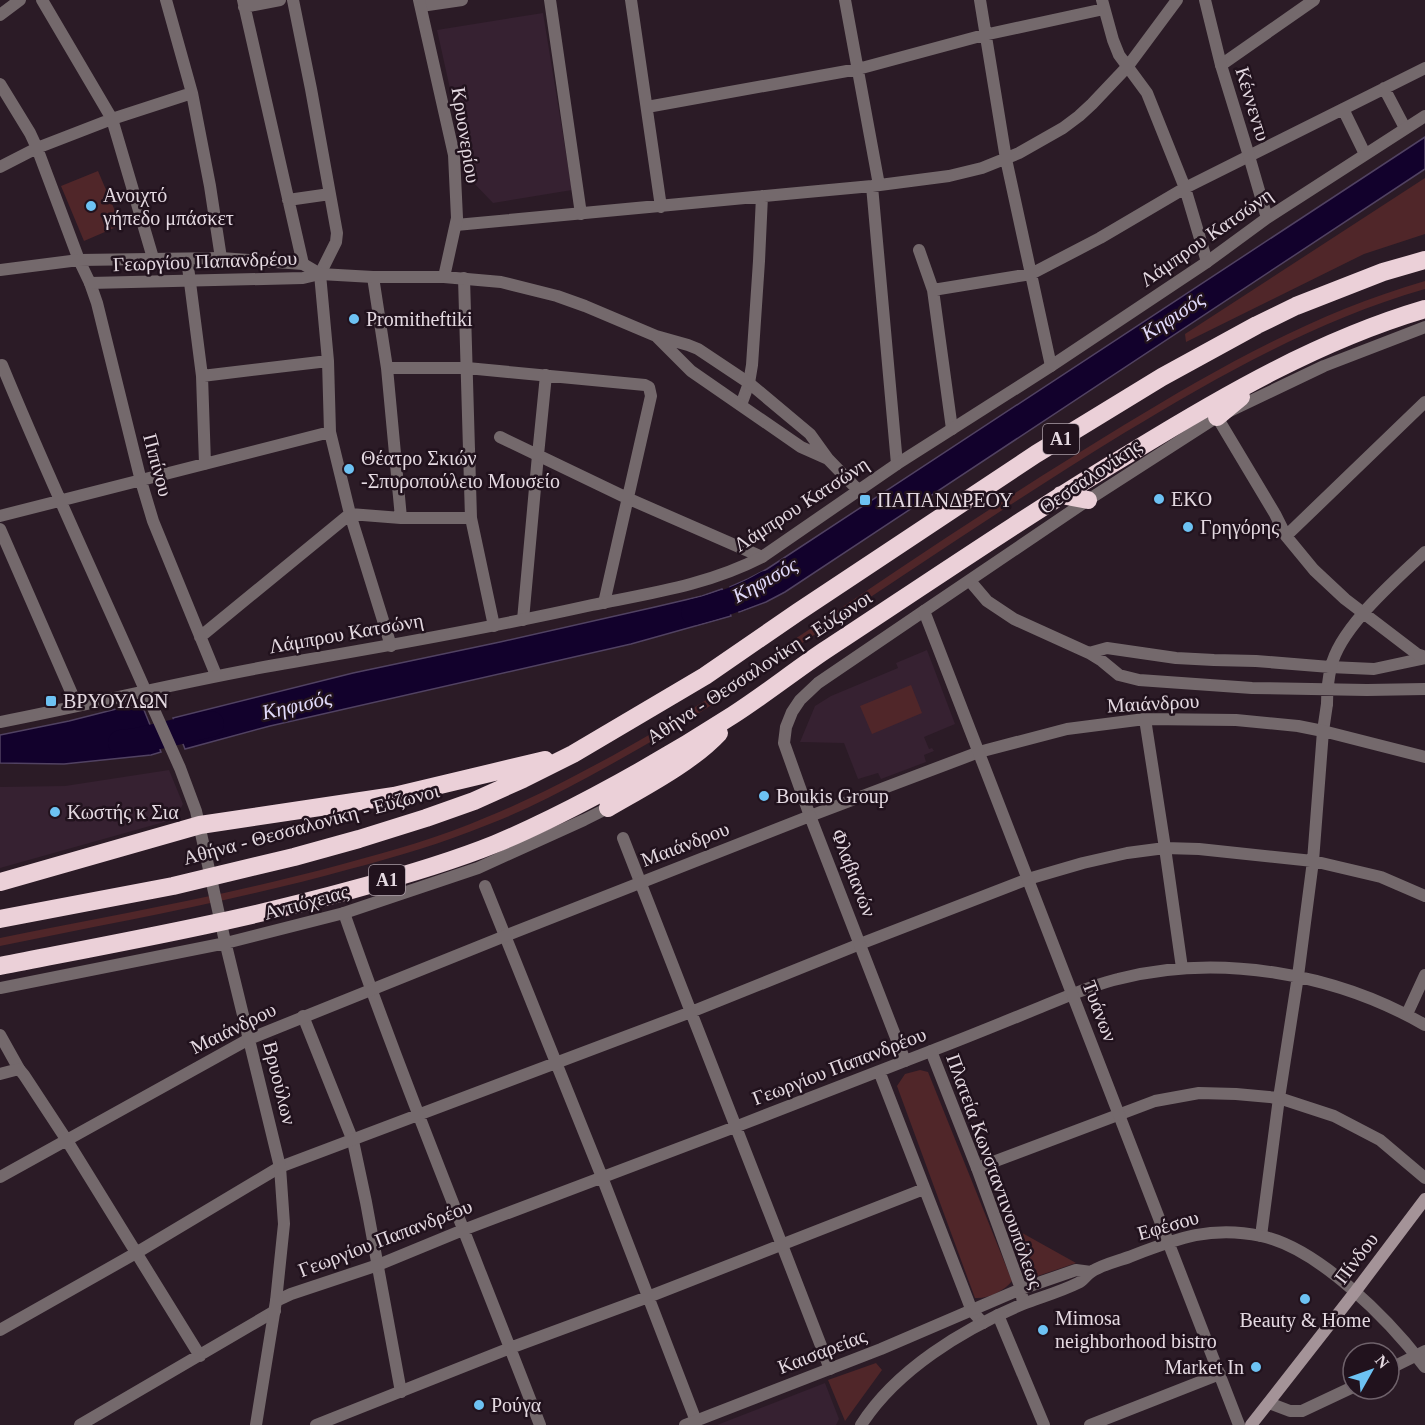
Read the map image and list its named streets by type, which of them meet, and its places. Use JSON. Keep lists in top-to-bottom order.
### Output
{
  "streets": {
    "highway": ["Α1", "Αθήνα - Θεσσαλονίκη - Εύζωνοι"],
    "main road": ["Πίνδου"],
    "street": [
      "Κέννεντυ",
      "Κρυονερίου",
      "Λάμπρου Κατσώνη",
      "Γεωργίου Παπανδρέου",
      "Πιπίνου",
      "Θεσσαλονίκης",
      "Μαιάνδρου",
      "Φλαβιανών",
      "Αντιόχειας",
      "Τυάνων",
      "Βρυούλων",
      "Πλατεία Κωνσταντινουπόλεως",
      "Εφέσου",
      "Καισαρείας"
    ]
  },
  "crossings": [
    ["Κέννεντυ", "Λάμπρου Κατσώνη"],
    ["Κρυονερίου", "Γεωργίου Παπανδρέου"],
    ["Λάμπρου Κατσώνη", "Γεωργίου Παπανδρέου"],
    ["Λάμπρου Κατσώνη", "Πιπίνου"],
    ["Λάμπρου Κατσώνη", "Βρυούλων"],
    ["Γεωργίου Παπανδρέου", "Πιπίνου"],
    ["Γεωργίου Παπανδρέου", "Φλαβιανών"],
    ["Γεωργίου Παπανδρέου", "Τυάνων"],
    ["Γεωργίου Παπανδρέου", "Βρυούλων"],
    ["Γεωργίου Παπανδρέου", "Πλατεία Κωνσταντινουπόλεως"],
    ["Θεσσαλονίκης", "Φλαβιανών"],
    ["Θεσσαλονίκης", "Τυάνων"],
    ["Μαιάνδρου", "Φλαβιανών"],
    ["Μαιάνδρου", "Τυάνων"],
    ["Μαιάνδρου", "Βρυούλων"],
    ["Αντιόχειας", "Βρυούλων"],
    ["Τυάνων", "Εφέσου"],
    ["Πλατεία Κωνσταντινουπόλεως", "Εφέσου"],
    ["Εφέσου", "Πίνδου"],
    ["Εφέσου", "Καισαρείας"]
  ],
  "water": ["Κηφισός"],
  "places": {
    "other": [
      "Ανοιχτό γήπεδο μπάσκετ",
      "Promitheftiki",
      "Θέατρο Σκιών -Σπυροπούλειο Μουσείο",
      "EKO",
      "Γρηγόρης",
      "Boukis Group",
      "Κωστής κ Σια",
      "Beauty & Home",
      "Mimosa neighborhood bistro",
      "Market In",
      "Ρούγα"
    ],
    "transit": ["ΠΑΠΑΝΔΡΕΟΥ", "ΒΡΥΟΥΛΩΝ"]
  },
  "north": "top right"
}
